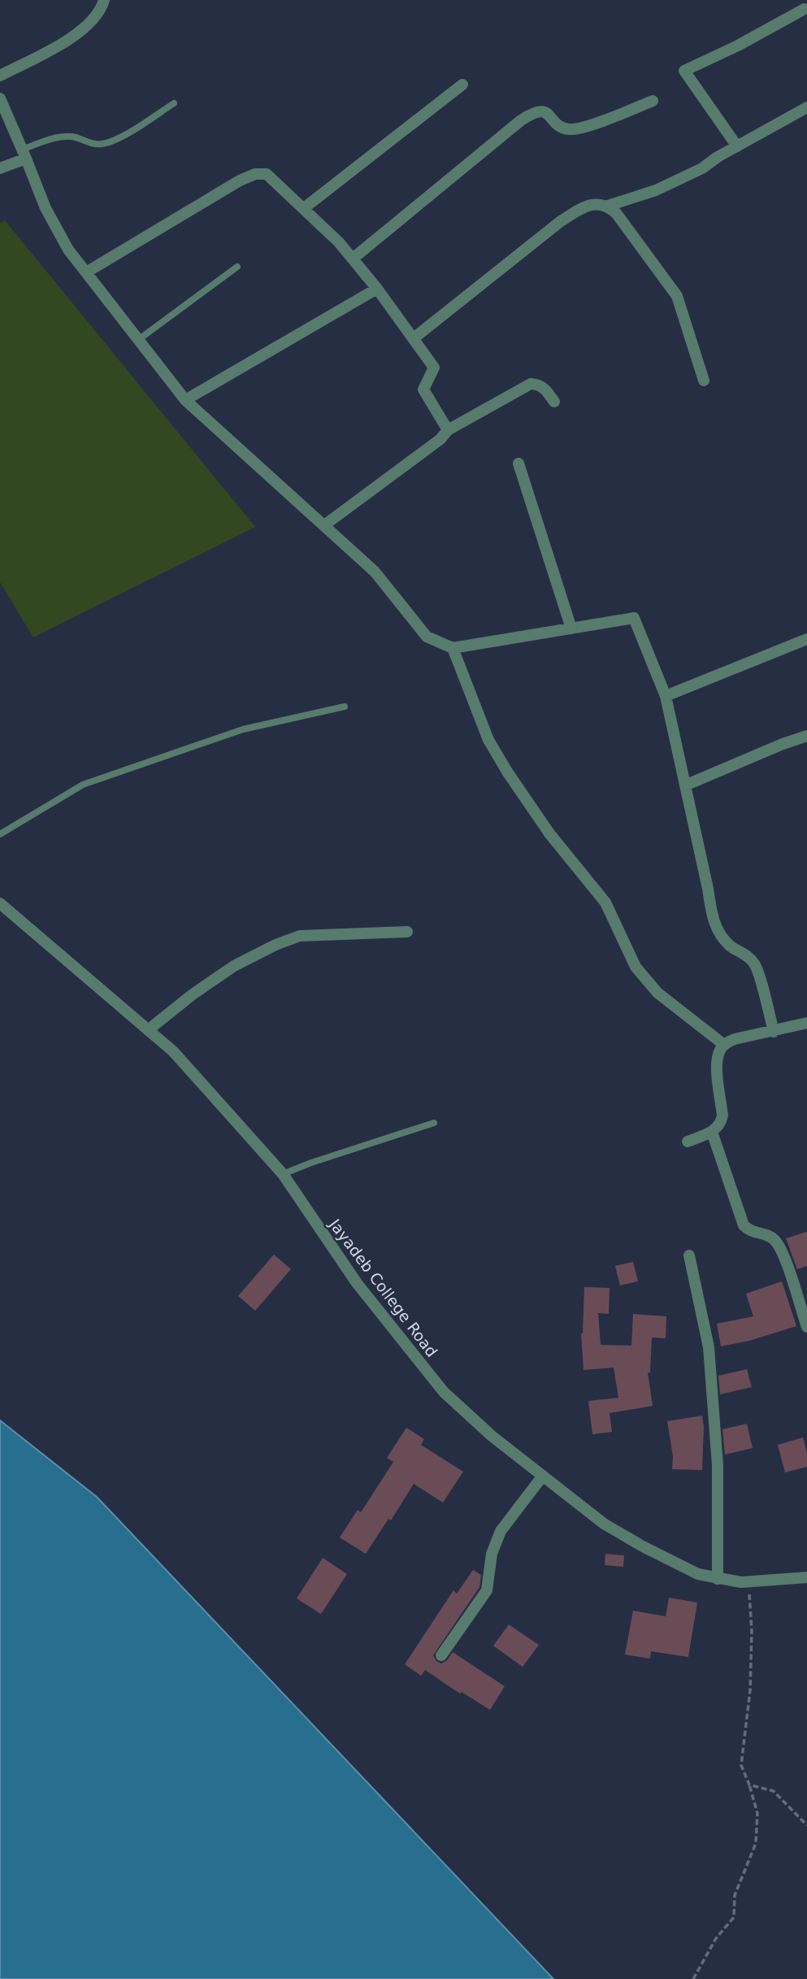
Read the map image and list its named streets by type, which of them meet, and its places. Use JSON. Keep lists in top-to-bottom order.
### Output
{
  "streets": {
    "street": ["Jayadeb College Road"]
  }
}
